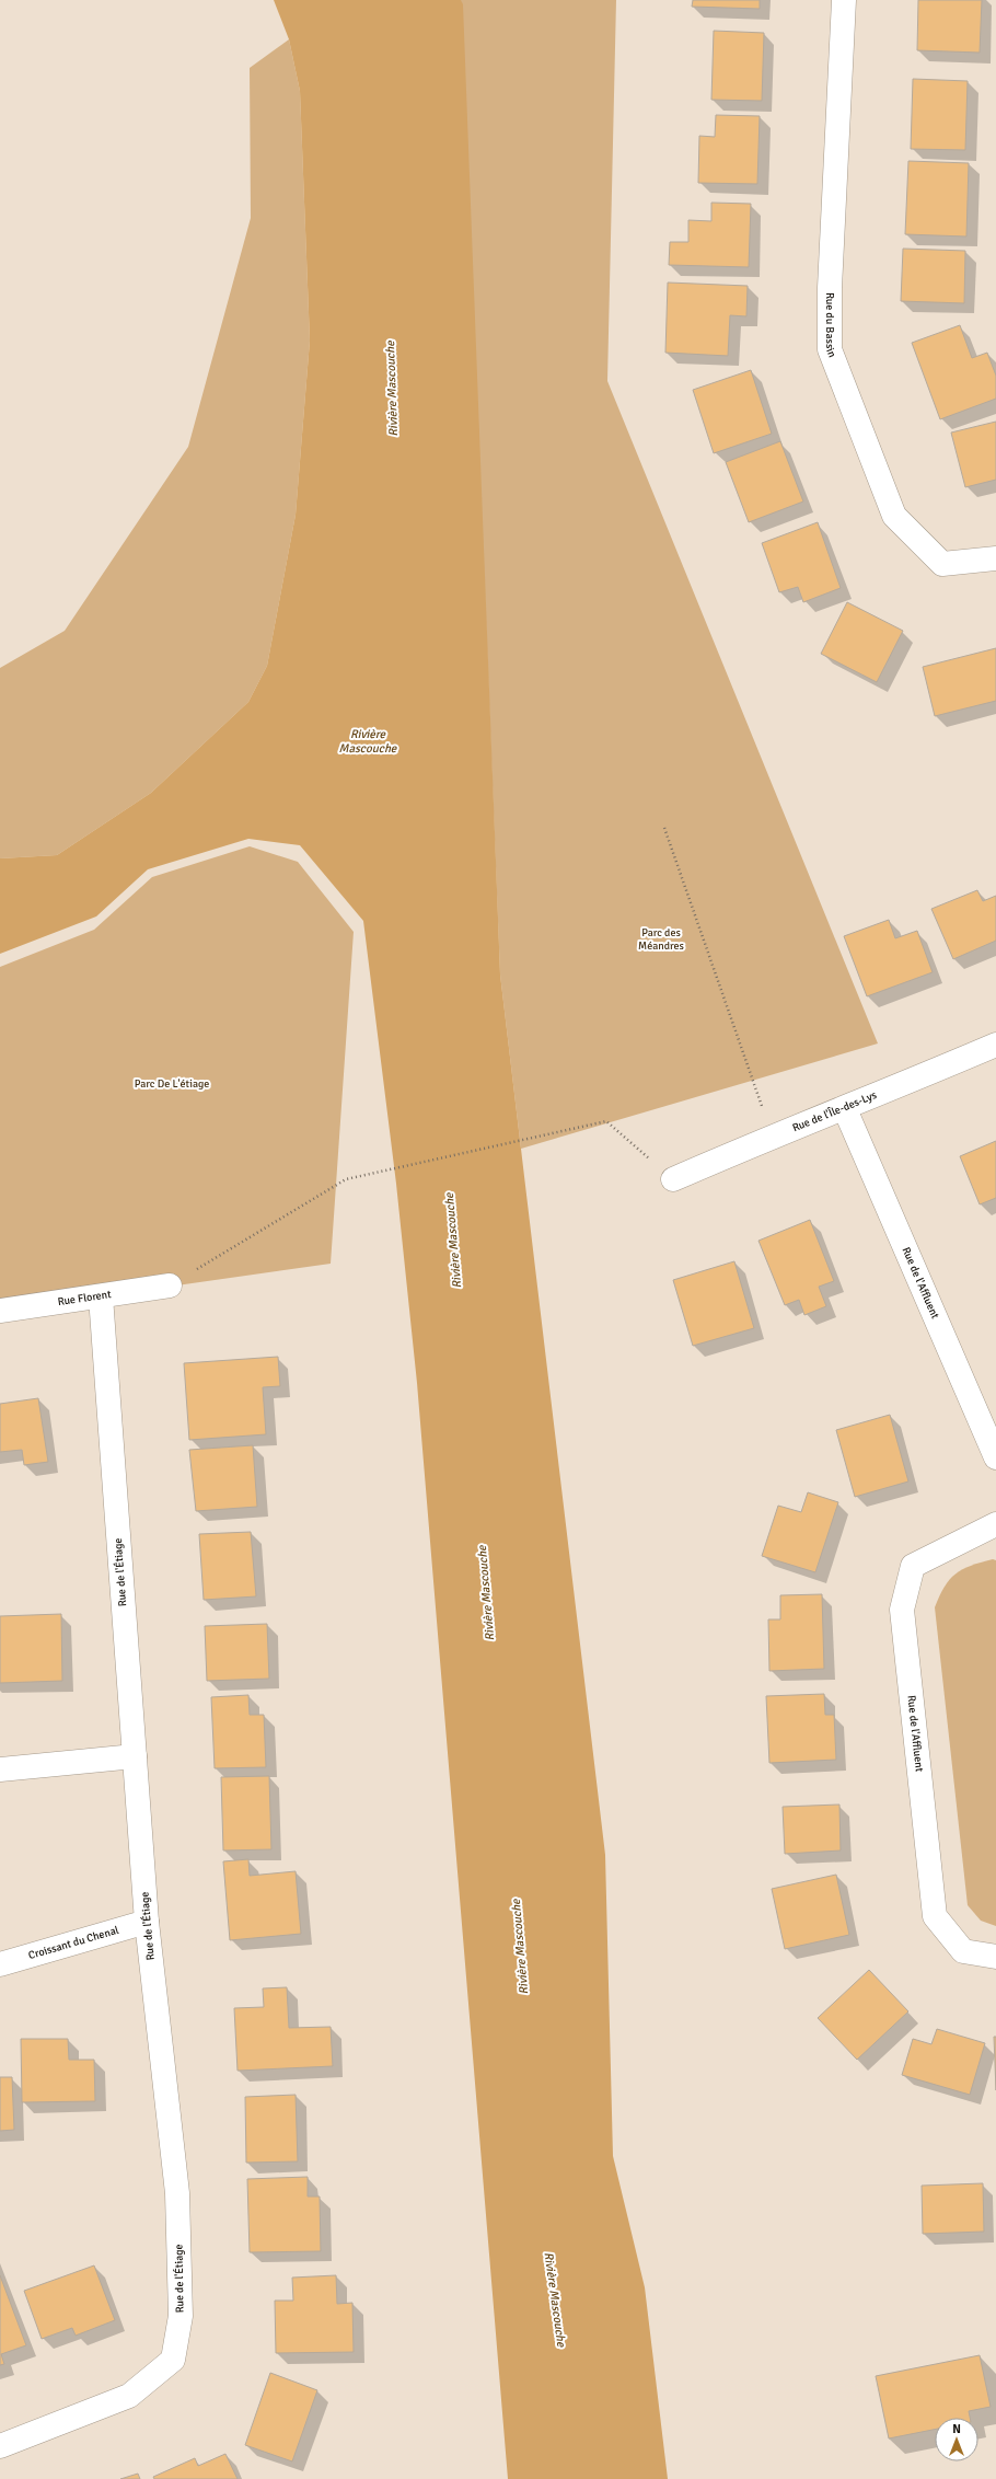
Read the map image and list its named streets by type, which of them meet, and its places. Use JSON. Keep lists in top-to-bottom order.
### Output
{
  "streets": {
    "street": [
      "Rue du Bassin",
      "Rue de l'Île-des-Lys",
      "Rue de l'Affluent",
      "Rue Florent",
      "Rue de l'Étiage",
      "Croissant du Chenal"
    ]
  },
  "crossings": [
    ["Rue de l'Île-des-Lys", "Rue de l'Affluent"],
    ["Rue Florent", "Rue de l'Étiage"],
    ["Rue de l'Étiage", "Croissant du Chenal"]
  ],
  "water": ["Rivière Mascouche"],
  "parks": ["Parc des Méandres", "Parc De L'étiage"],
  "north": "top"
}
